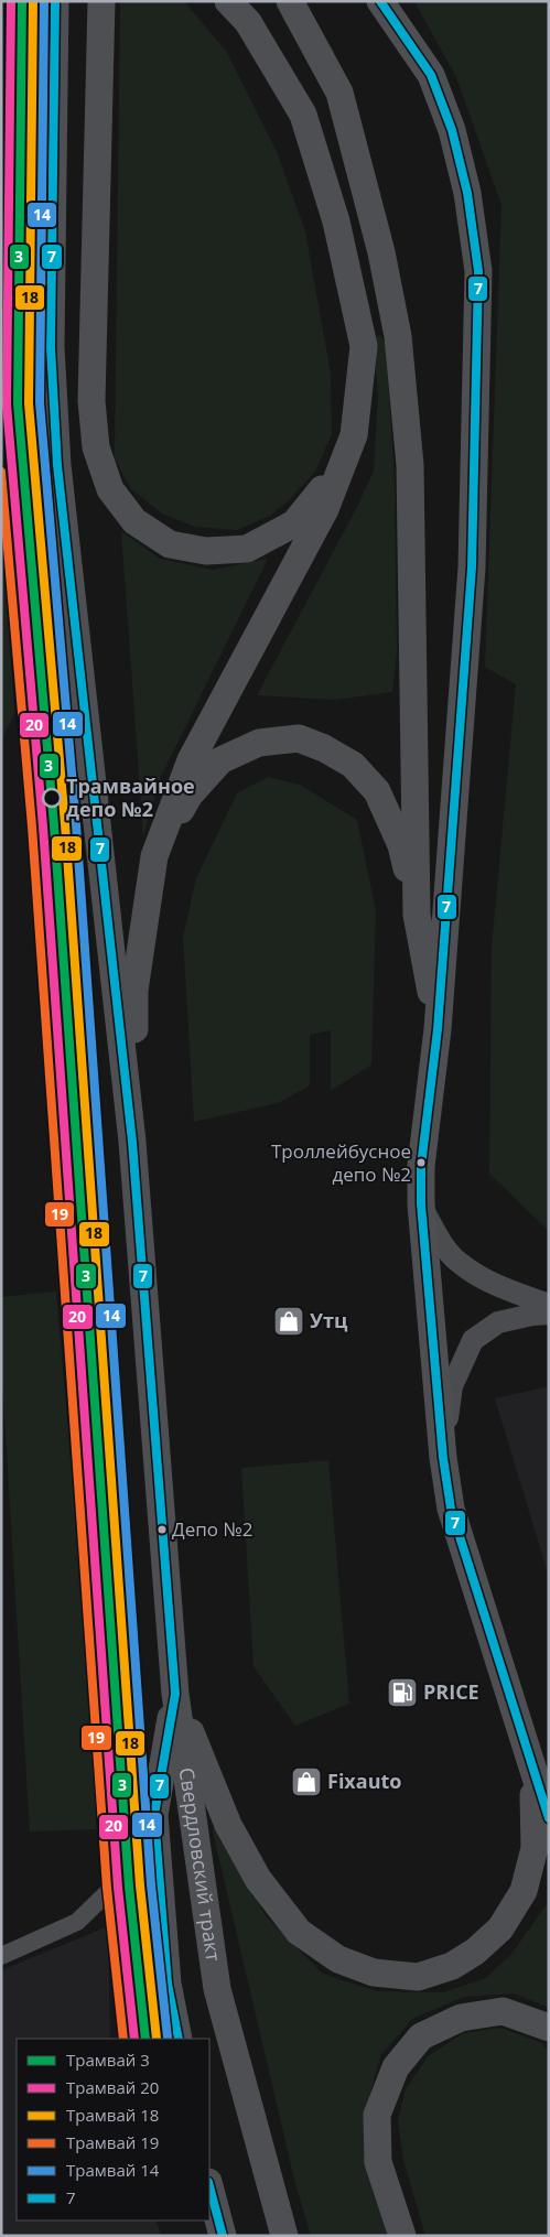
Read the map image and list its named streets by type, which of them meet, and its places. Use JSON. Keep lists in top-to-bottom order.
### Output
{
  "streets": {
    "main road": ["Свердловский тракт"]
  },
  "places": {
    "other": ["Трамвайное депо №2", "Троллейбусное депо №2", "Депо №2"],
    "shop": ["Утц", "Fixauto"],
    "fuel station": ["PRICE"]
  },
  "lines": [
    "tram line 3",
    "tram line 20",
    "tram line 18",
    "tram line 14",
    "transit line 7",
    "tram line 19"
  ],
  "legend": [
    "Трамвай 3",
    "Трамвай 20",
    "Трамвай 18",
    "Трамвай 19",
    "Трамвай 14",
    "7"
  ]
}
